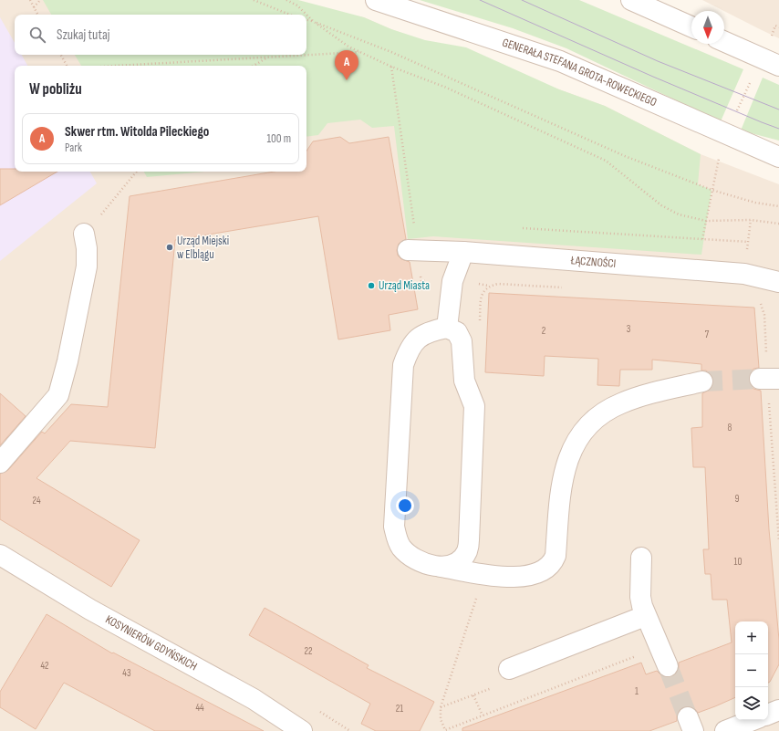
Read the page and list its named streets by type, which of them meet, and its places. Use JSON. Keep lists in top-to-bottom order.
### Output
{
  "streets": {
    "street": ["GENERAŁA STEFANA GROTA-ROWECKIEGO", "ŁĄCZNOŚCI", "KOSYNIERÓW GDYŃSKICH"]
  },
  "places": ["Urząd Miejski w Elblągu", "Urząd Miasta"],
  "house_numbers": [
    "3",
    "2",
    "7",
    "8",
    "9",
    "24",
    "10",
    "22",
    "42",
    "43",
    "1",
    "44",
    "21"
  ],
  "north": "bottom",
  "page": {
    "search": "Szukaj tutaj",
    "pins": "A",
    "heading": "W pobliżu",
    "list": [
      {
        "mark": "A",
        "name": "Skwer rtm. Witolda Pileckiego",
        "note": "Park",
        "value": "100 m"
      }
    ],
    "map_buttons": ["+", "−"]
  }
}
